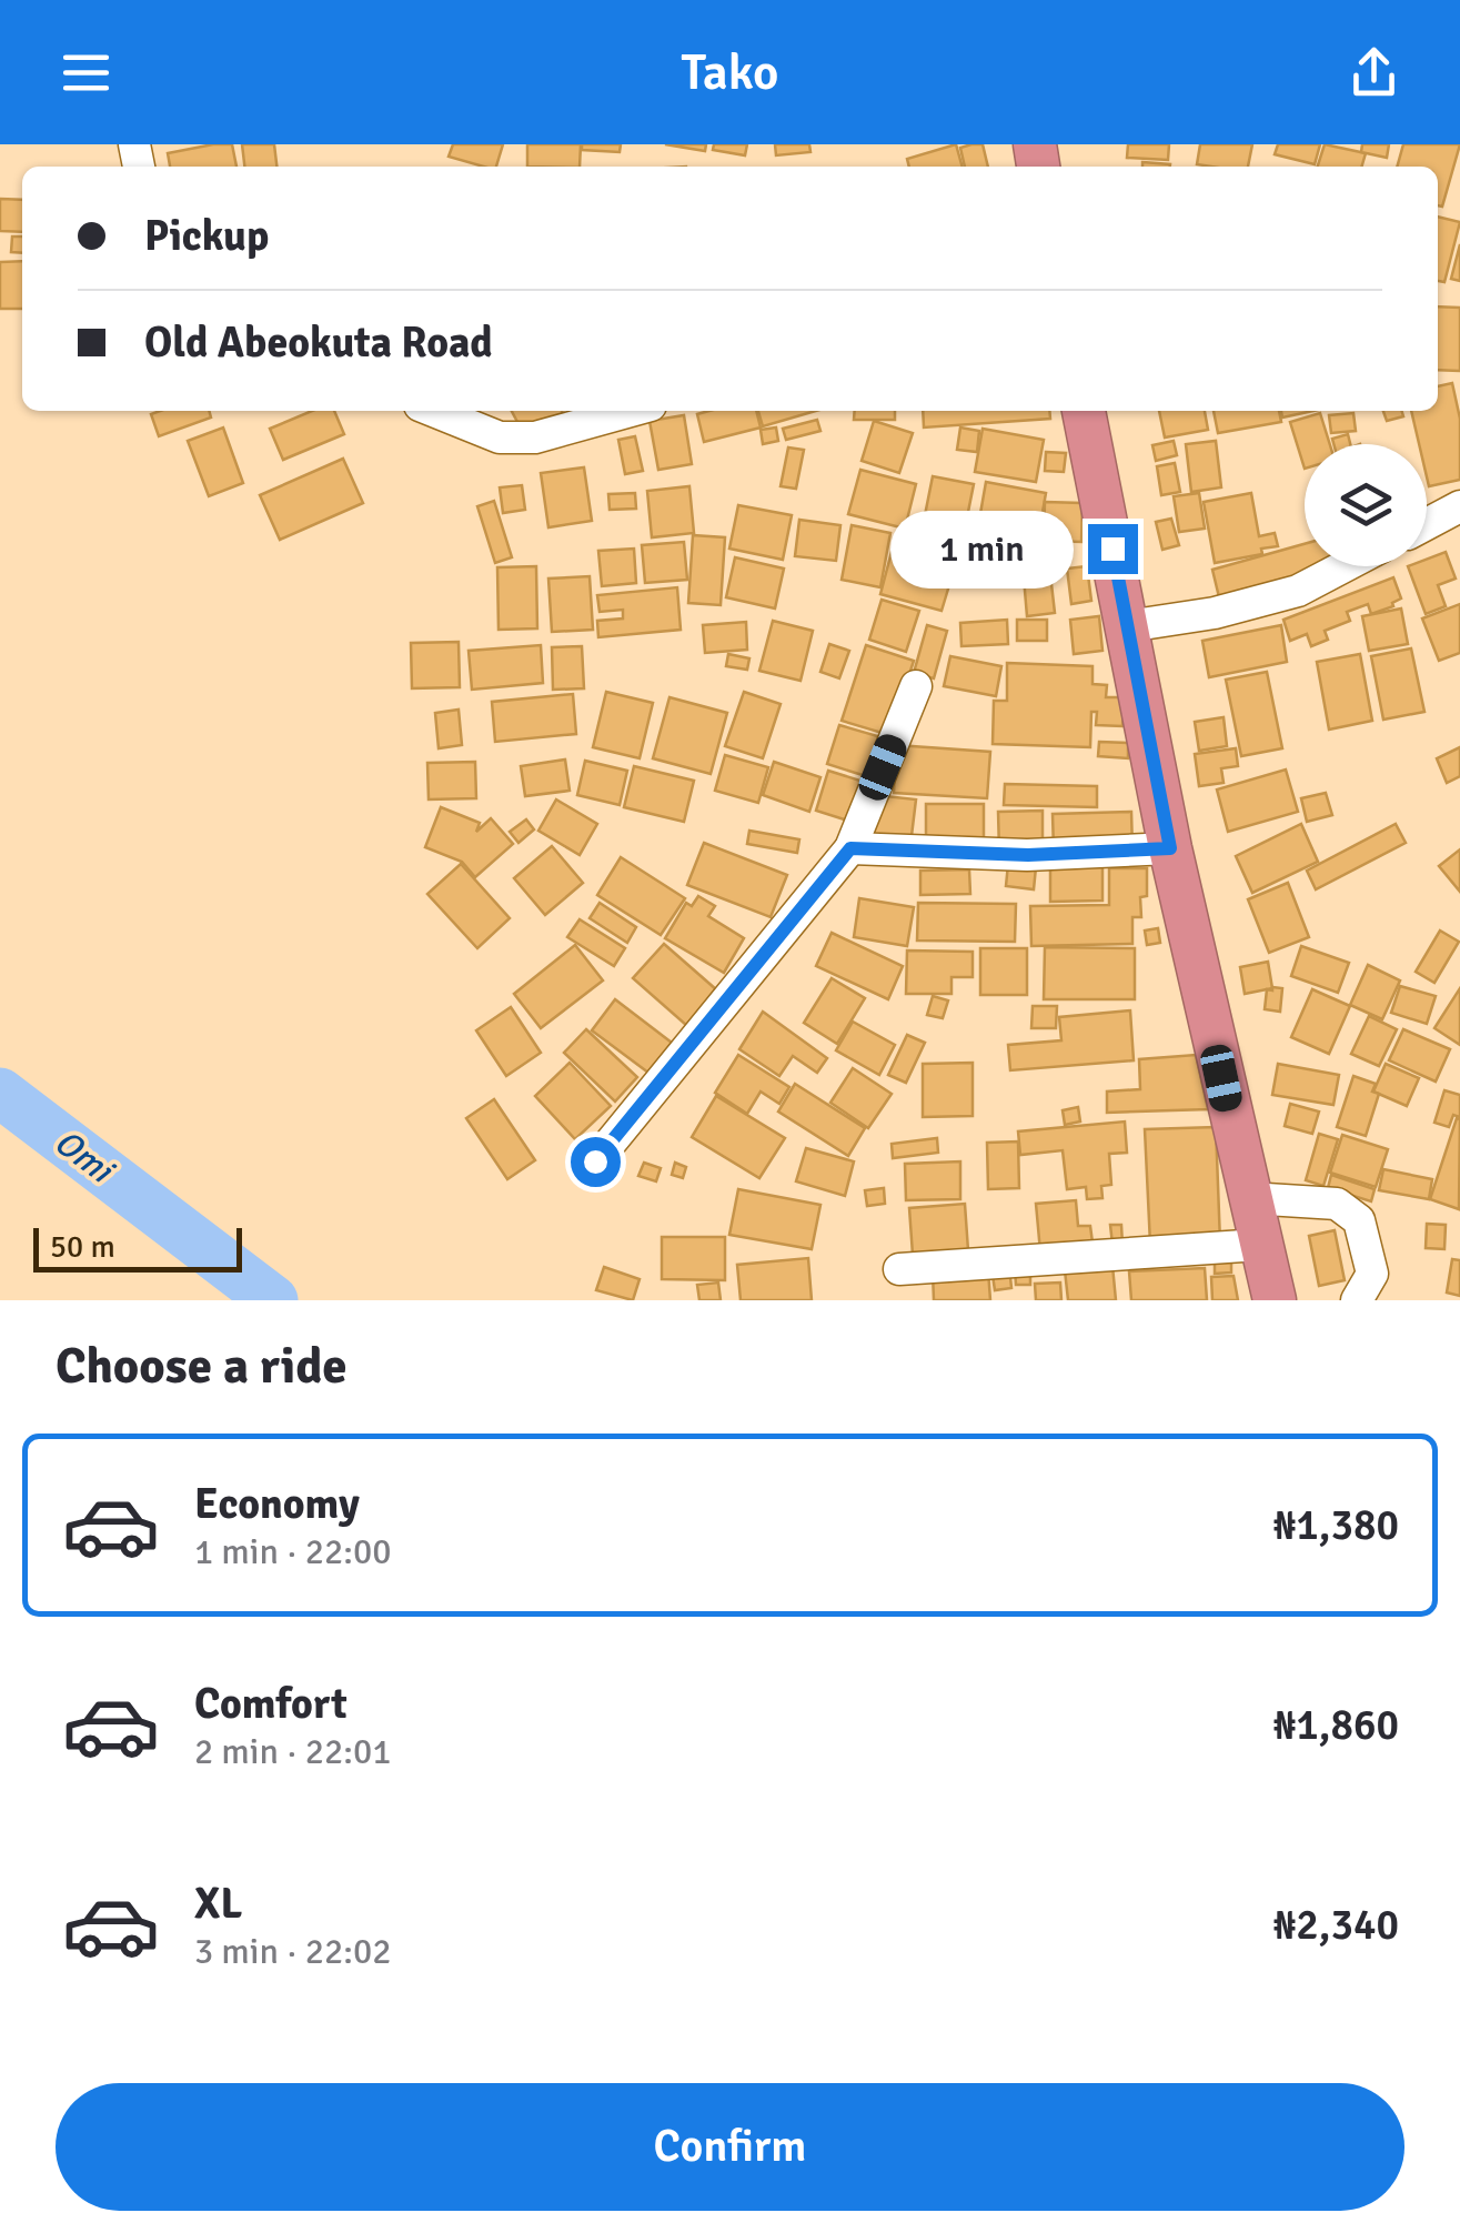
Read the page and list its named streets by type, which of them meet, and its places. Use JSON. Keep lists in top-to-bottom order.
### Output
{
  "water": ["Omi"],
  "scale_bar": "50 m",
  "page": {
    "header": "Tako",
    "banner": ["Pickup", "Old Abeokuta Road"],
    "bubble": "1 min",
    "scale": "50 m",
    "heading": "Choose a ride",
    "list": [
      {
        "name": "Economy",
        "note": "1 min · 22:00",
        "value": "₦1,380"
      },
      {
        "name": "Comfort",
        "note": "2 min · 22:01",
        "value": "₦1,860"
      },
      {
        "name": "XL",
        "note": "3 min · 22:02",
        "value": "₦2,340"
      }
    ],
    "buttons": "Confirm"
  }
}
